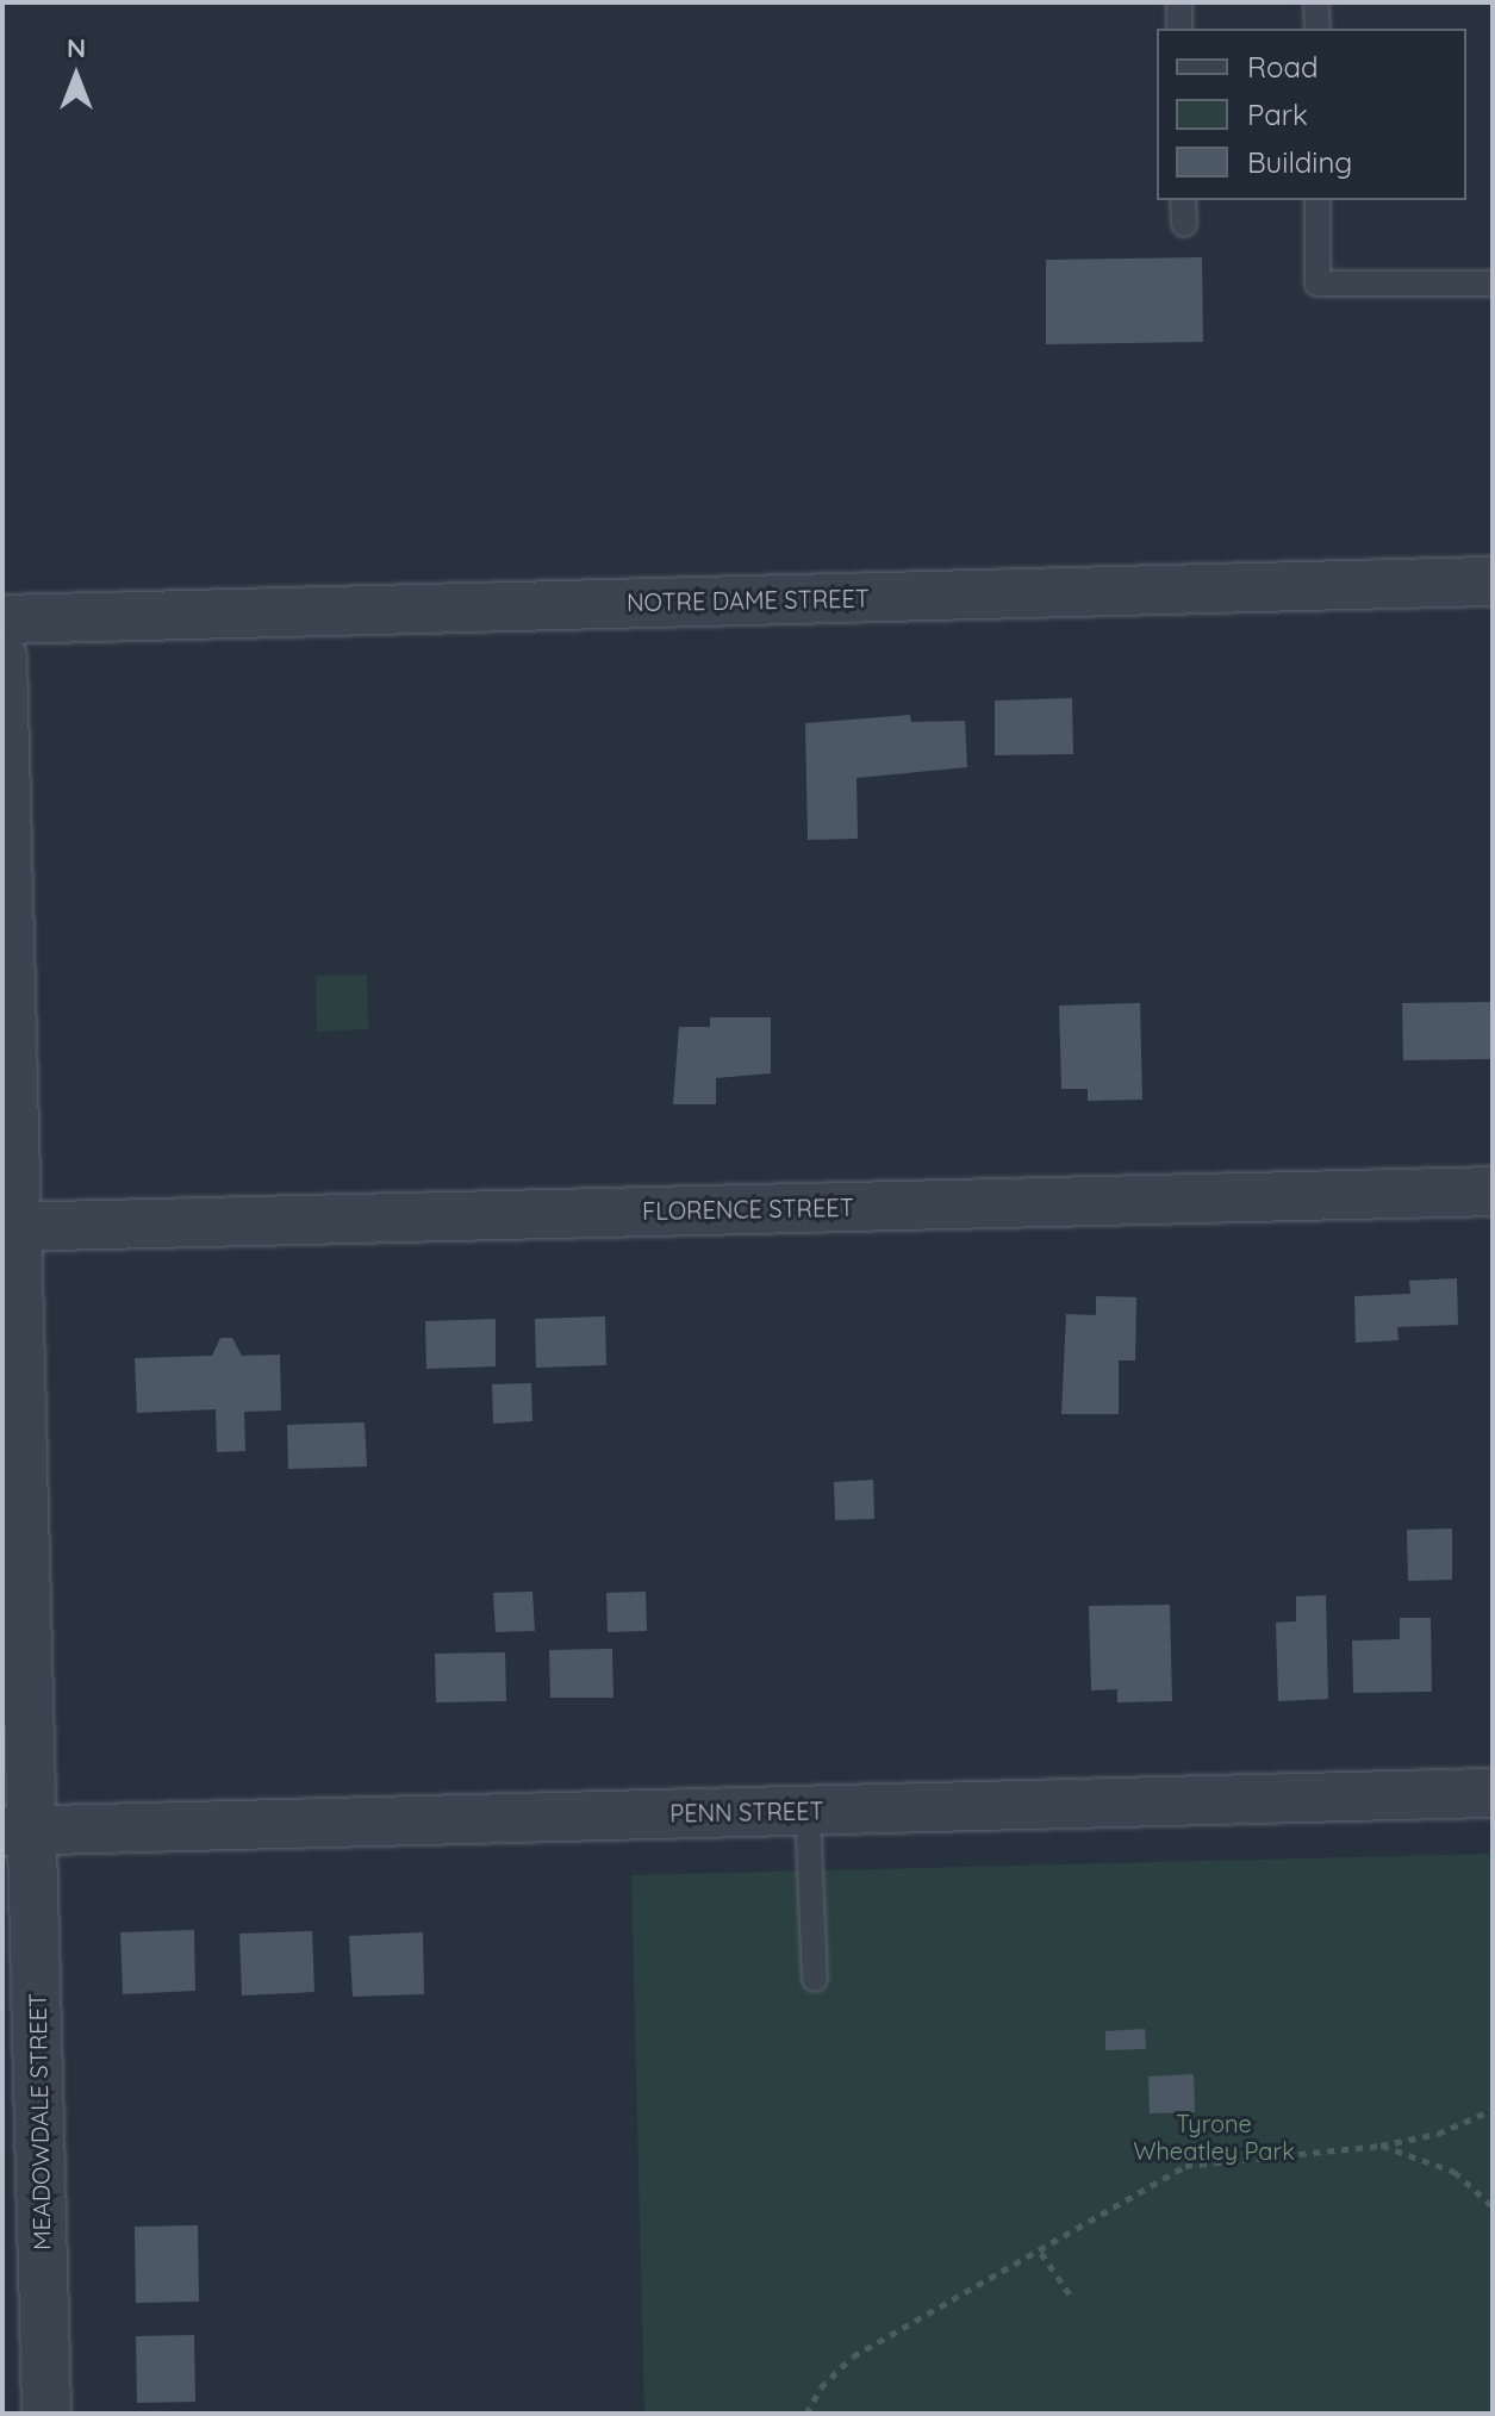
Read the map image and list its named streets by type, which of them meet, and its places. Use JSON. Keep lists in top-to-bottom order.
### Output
{
  "streets": {
    "street": [
      "NOTRE DAME STREET",
      "FLORENCE STREET",
      "PENN STREET",
      "MEADOWDALE STREET"
    ]
  },
  "crossings": [
    ["FLORENCE STREET", "MEADOWDALE STREET"],
    ["PENN STREET", "MEADOWDALE STREET"]
  ],
  "parks": ["Tyrone Wheatley Park"],
  "legend": ["Road", "Park", "Building"],
  "north": "top"
}
